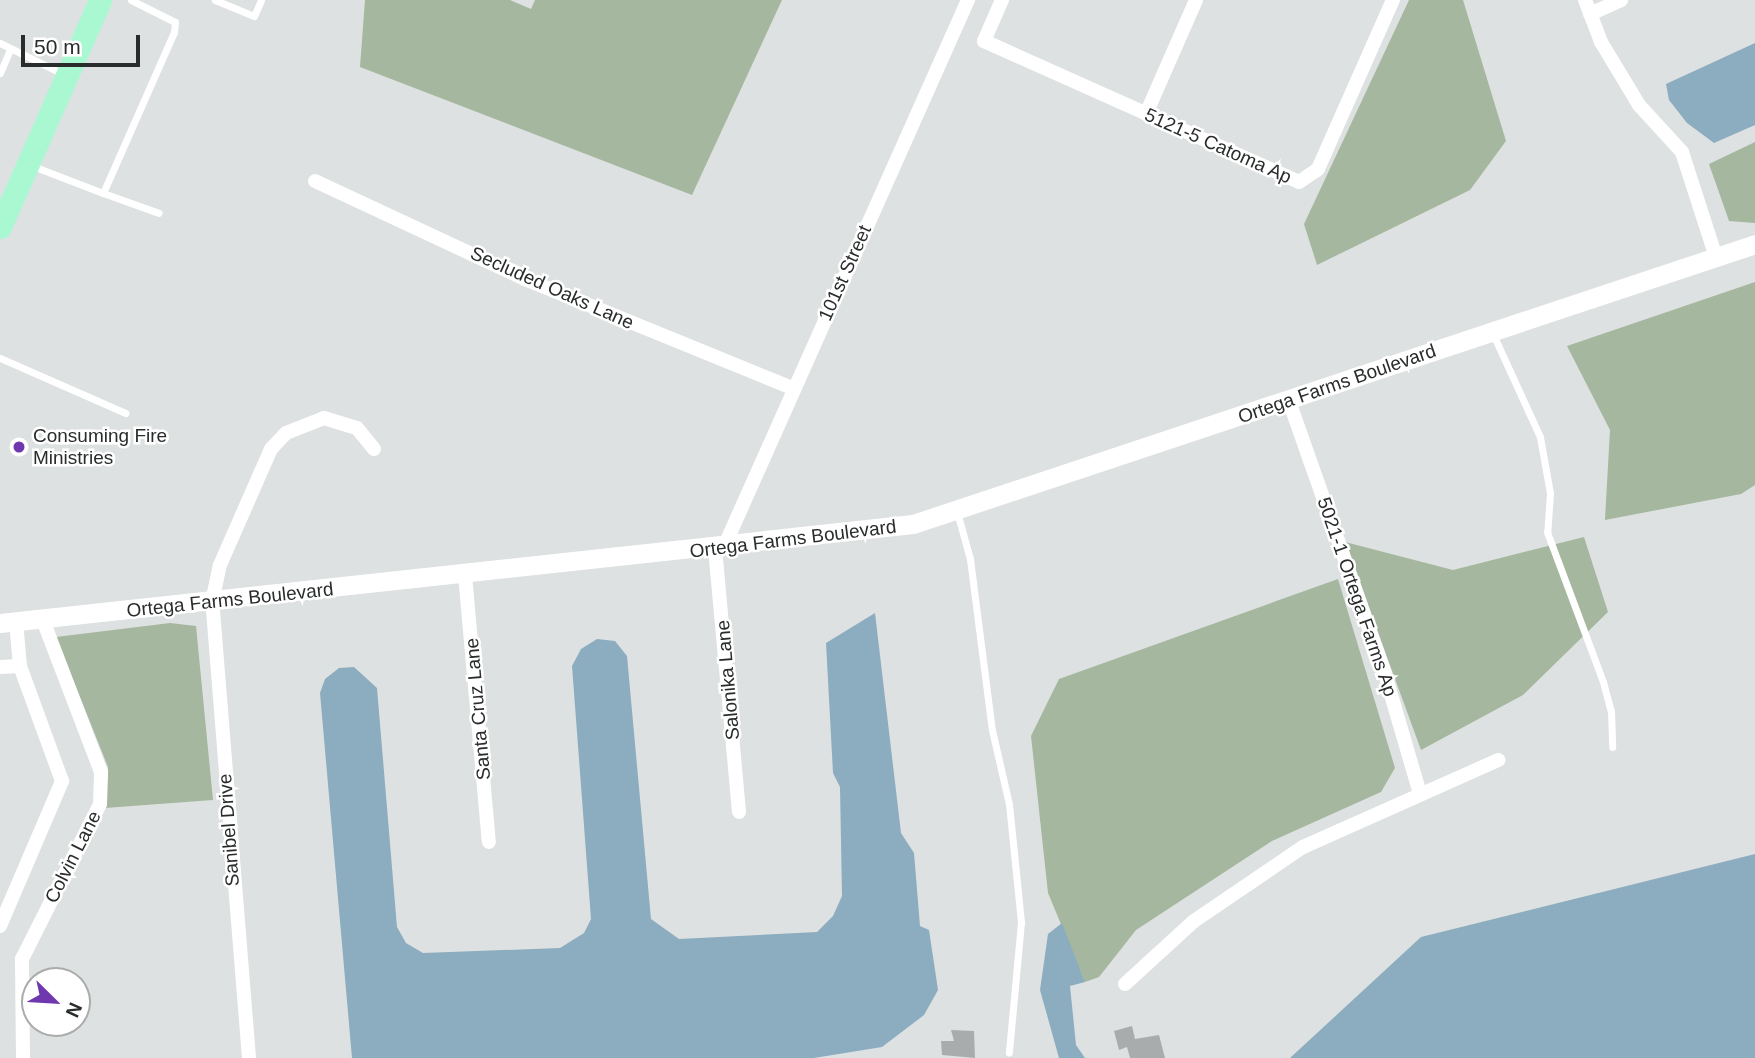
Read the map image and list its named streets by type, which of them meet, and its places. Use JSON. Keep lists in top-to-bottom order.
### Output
{
  "streets": {
    "street": [
      "5121-5 Catoma Ap",
      "101st Street",
      "Secluded Oaks Lane",
      "Ortega Farms Boulevard",
      "5021-1 Ortega Farms Ap",
      "Salonika Lane",
      "Santa Cruz Lane",
      "Sanibel Drive",
      "Colvin Lane"
    ]
  },
  "crossings": [
    ["101st Street", "Secluded Oaks Lane"],
    ["101st Street", "Ortega Farms Boulevard"],
    ["101st Street", "Salonika Lane"],
    ["Ortega Farms Boulevard", "5021-1 Ortega Farms Ap"],
    ["Ortega Farms Boulevard", "Salonika Lane"],
    ["Ortega Farms Boulevard", "Santa Cruz Lane"],
    ["Ortega Farms Boulevard", "Sanibel Drive"],
    ["Ortega Farms Boulevard", "Colvin Lane"]
  ],
  "places": ["Consuming Fire Ministries"],
  "scale_bar": "50 m",
  "north": "bottom right"
}
